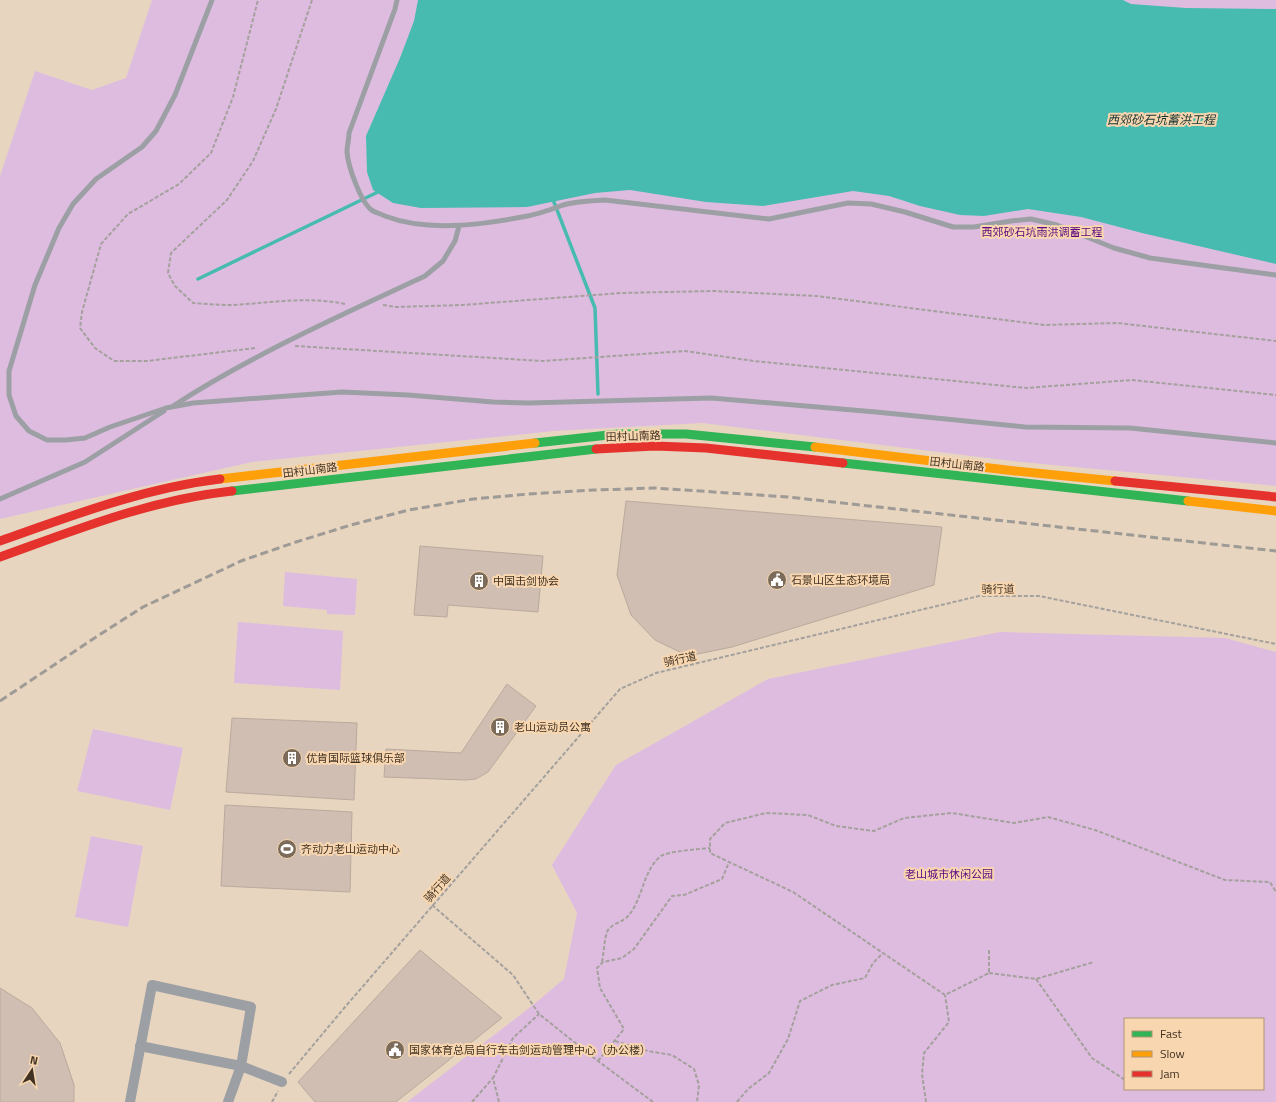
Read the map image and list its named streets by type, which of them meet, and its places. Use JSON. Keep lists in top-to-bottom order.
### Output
{
  "streets": {
    "main road": ["田村山南路"],
    "path": ["骑行道"]
  },
  "water": ["西郊砂石坑蓄洪工程"],
  "parks": ["西郊砂石坑雨洪调蓄工程", "老山城市休闲公园"],
  "places": {
    "public building": ["石景山区生态环境局", "国家体育总局自行车击剑运动管理中心（办公楼）"],
    "building": ["中国击剑协会", "老山运动员公寓", "优肯国际篮球俱乐部"],
    "sports": ["齐动力老山运动中心"]
  },
  "legend": ["Fast", "Slow", "Jam"],
  "north": "top"
}
